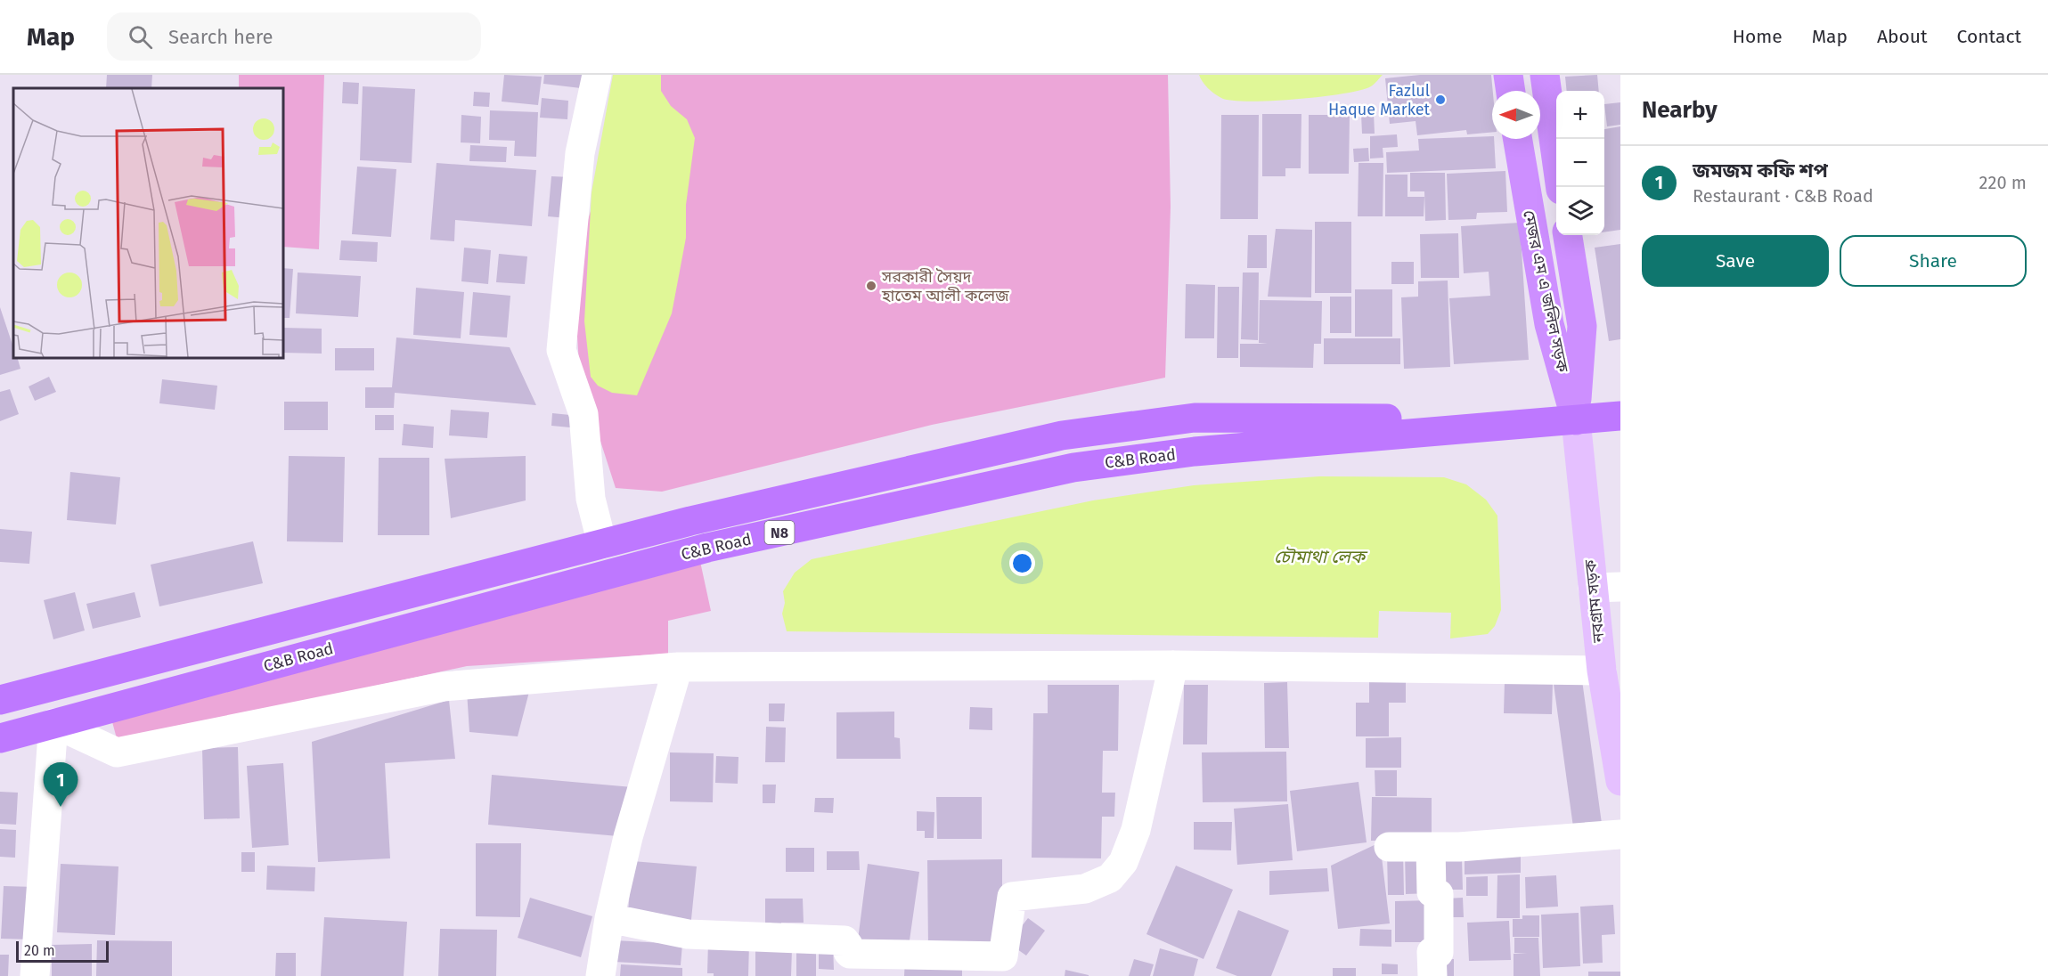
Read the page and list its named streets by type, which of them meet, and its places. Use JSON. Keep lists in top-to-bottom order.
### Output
{
  "streets": {
    "highway": ["C&B Road", "N8"],
    "main road": ["মেজর এম এ জলিল সড়ক", "নবগ্রাম সড়ক"]
  },
  "crossings": [
    ["মেজর এম এ জলিল সড়ক", "C&B Road"],
    ["মেজর এম এ জলিল সড়ক", "নবগ্রাম সড়ক"],
    ["C&B Road", "নবগ্রাম সড়ক"]
  ],
  "water": ["চৌমাথা লেক"],
  "places": ["Fazlul Haque Market", "সরকারী সৈয়দ হাতেম আলী কলেজ"],
  "scale_bar": "20 m",
  "north": "left",
  "page": {
    "header": "Map",
    "search": "Search here",
    "nav": [
      "Home",
      "Map",
      "About",
      "Contact"
    ],
    "heading": "Nearby",
    "map_buttons": ["+", "−"],
    "list": [
      {
        "mark": "1",
        "name": "জমজম কফি শপ",
        "note": "Restaurant · C&B Road",
        "value": "220 m"
      }
    ],
    "buttons": ["Save", "Share"],
    "pins": "1",
    "scale": "20 m"
  }
}
